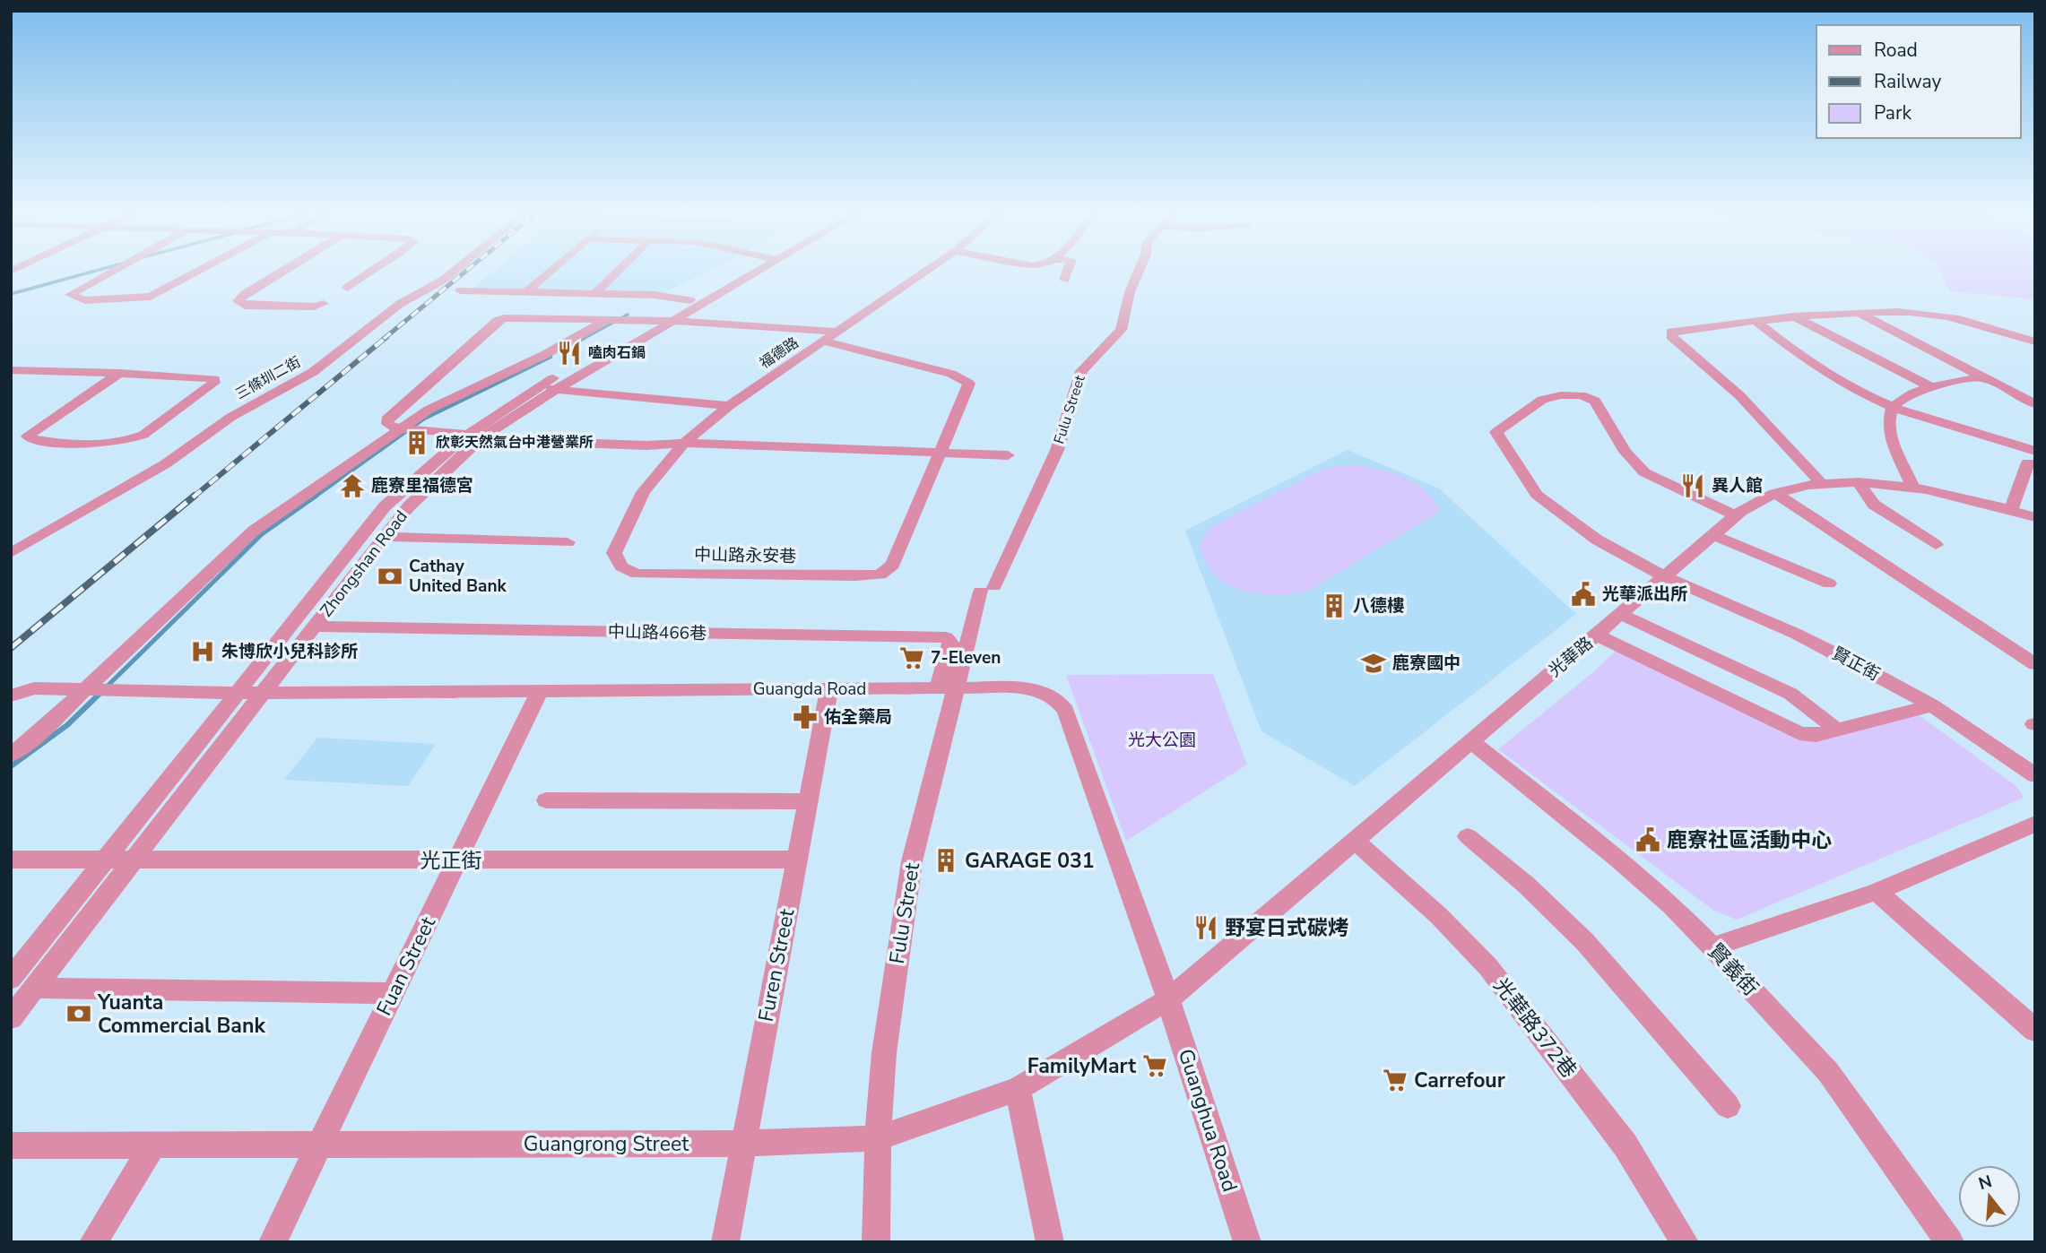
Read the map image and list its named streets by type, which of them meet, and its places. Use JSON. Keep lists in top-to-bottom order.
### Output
{
  "streets": {
    "street": [
      "福德路",
      "三條圳二街",
      "Fulu Street",
      "中山路永安巷",
      "Zhongshan Road",
      "中山路466巷",
      "光華路",
      "賢正街",
      "Guangda Road",
      "光正街",
      "Furen Street",
      "Fuan Street",
      "賢義街",
      "光華路372巷",
      "Guanghua Road",
      "Guangrong Street"
    ]
  },
  "crossings": [
    ["福德路", "中山路永安巷"],
    ["Fulu Street", "中山路466巷"],
    ["Fulu Street", "Guangda Road"],
    ["Fulu Street", "Guangrong Street"],
    ["Zhongshan Road", "中山路466巷"],
    ["Zhongshan Road", "Guangda Road"],
    ["Zhongshan Road", "光正街"],
    ["中山路466巷", "Guangda Road"],
    ["光華路", "賢正街"],
    ["光華路", "Guangda Road"],
    ["光華路", "賢義街"],
    ["光華路", "光華路372巷"],
    ["光華路", "Guanghua Road"],
    ["光華路", "Guangrong Street"],
    ["Guangda Road", "Furen Street"],
    ["Guangda Road", "Fuan Street"],
    ["Guangda Road", "Guanghua Road"],
    ["Guangda Road", "Guangrong Street"],
    ["光正街", "Furen Street"],
    ["光正街", "Fuan Street"],
    ["Furen Street", "Guangrong Street"],
    ["Fuan Street", "Guangrong Street"],
    ["Guanghua Road", "Guangrong Street"]
  ],
  "parks": ["光大公園"],
  "places": {
    "restaurant": ["嗑肉石鍋", "異人館", "野宴日式碳烤"],
    "building": ["欣彰天然氣台中港營業所", "八德樓", "GARAGE 031"],
    "temple": ["鹿寮里福德宮"],
    "bank": ["Cathay United Bank", "Yuanta Commercial Bank"],
    "public building": ["光華派出所", "鹿寮社區活動中心"],
    "hospital": ["朱博欣小兒科診所"],
    "supermarket": ["7-Eleven", "FamilyMart", "Carrefour"],
    "school or university": ["鹿寮國中"],
    "pharmacy": ["佑全藥局"]
  },
  "legend": ["Road", "Railway", "Park"],
  "north": "top"
}
